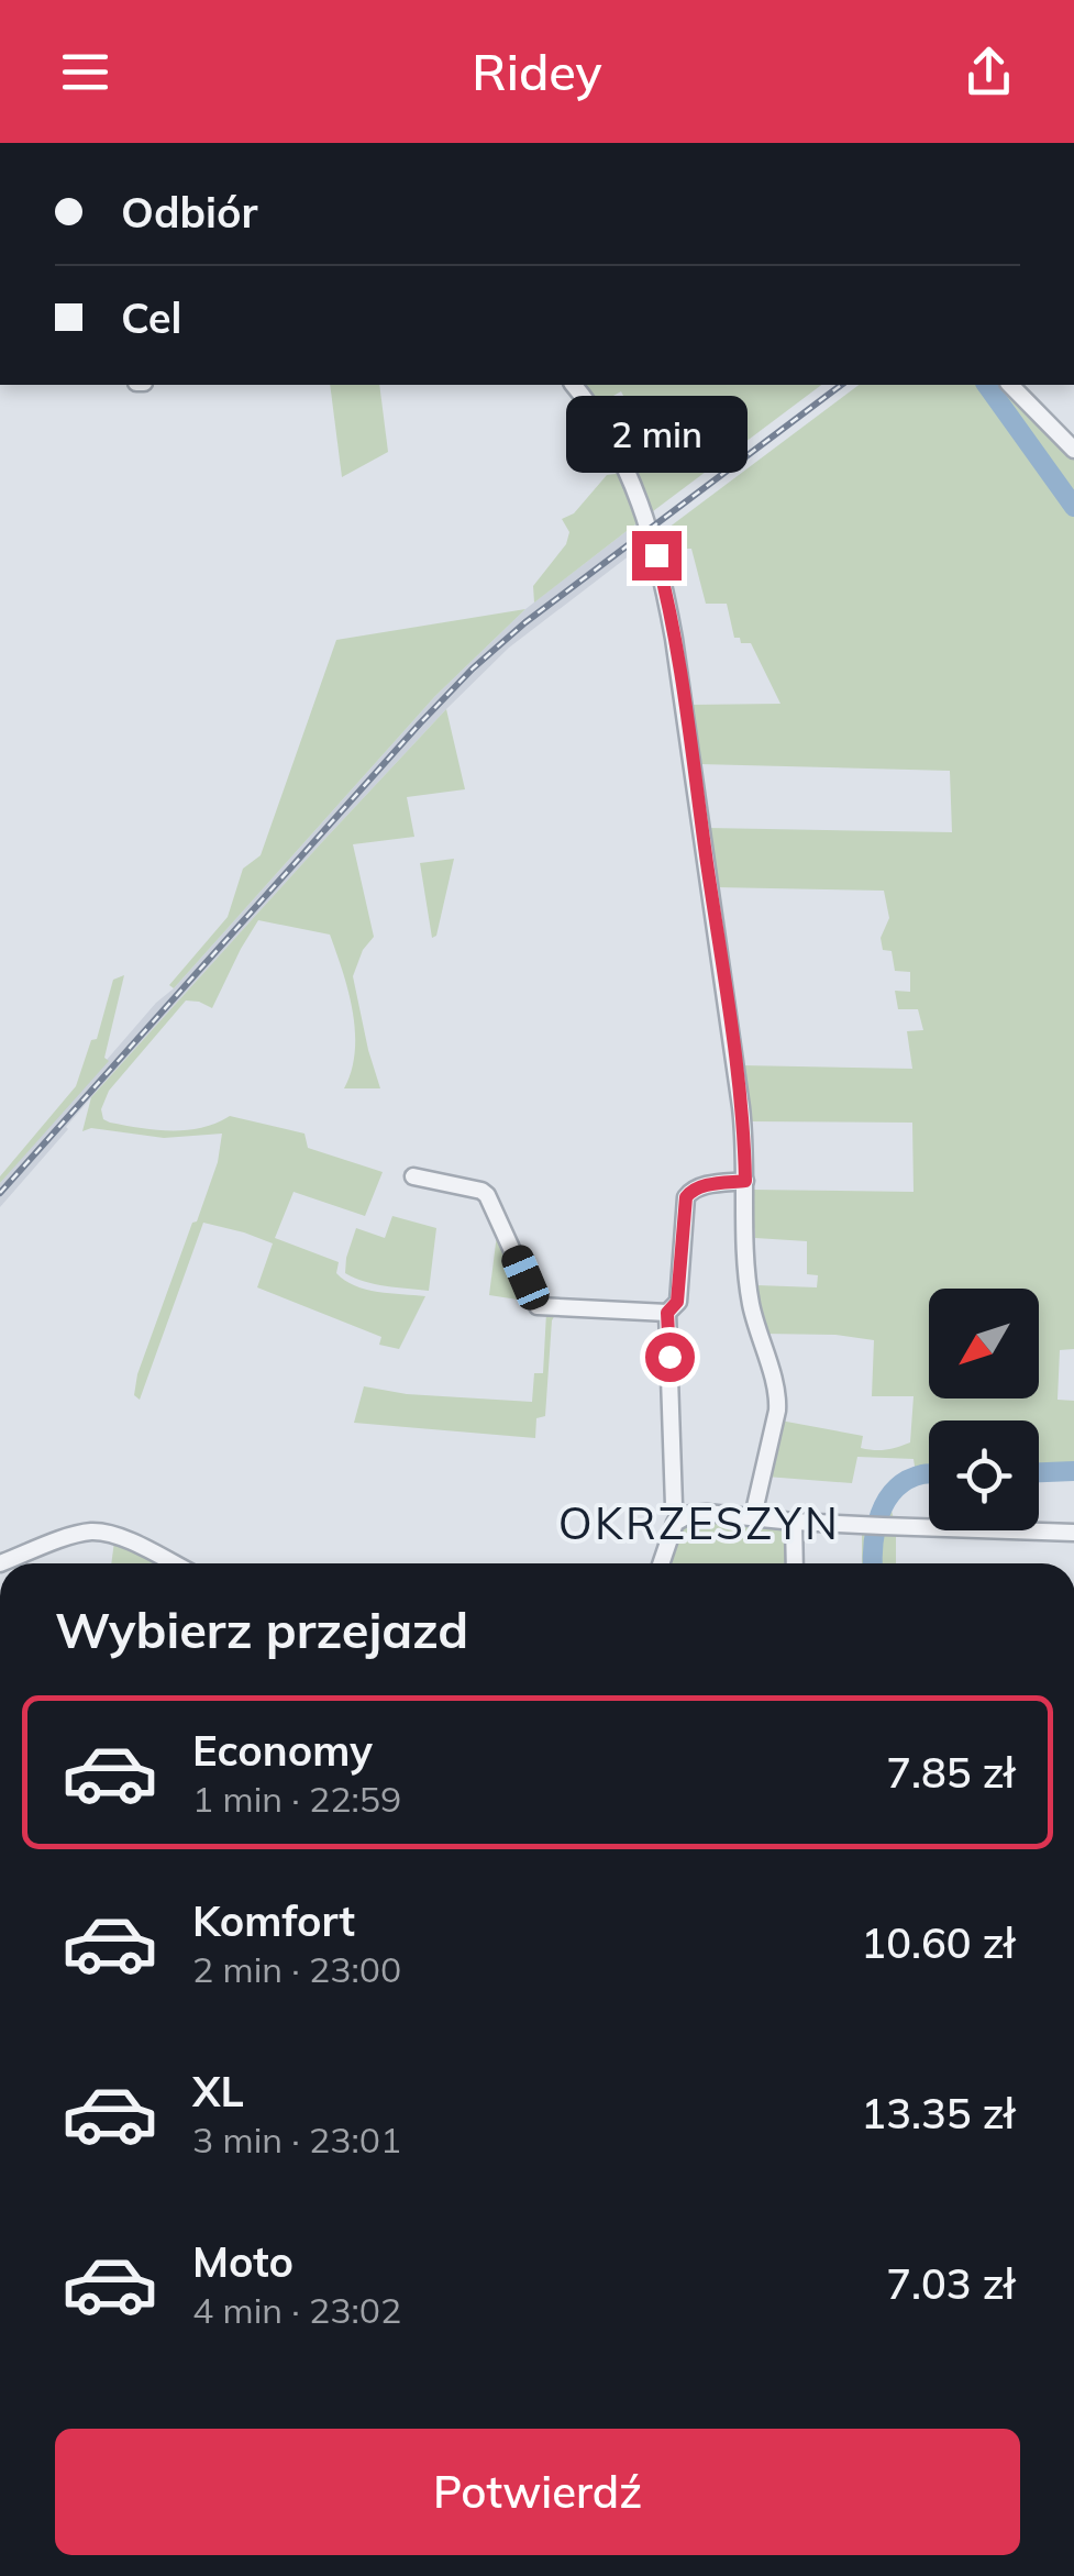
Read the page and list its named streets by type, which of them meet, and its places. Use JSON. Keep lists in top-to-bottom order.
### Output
{
  "districts": ["OKRZESZYN"],
  "north": "bottom left",
  "page": {
    "header": "Ridey",
    "banner": ["Odbiór", "Cel"],
    "bubble": "2 min",
    "heading": "Wybierz przejazd",
    "list": [
      {
        "name": "Economy",
        "note": "1 min · 22:59",
        "value": "7.85 zł"
      },
      {
        "name": "Komfort",
        "note": "2 min · 23:00",
        "value": "10.60 zł"
      },
      {
        "name": "XL",
        "note": "3 min · 23:01",
        "value": "13.35 zł"
      },
      {
        "name": "Moto",
        "note": "4 min · 23:02",
        "value": "7.03 zł"
      }
    ],
    "buttons": "Potwierdź"
  }
}
